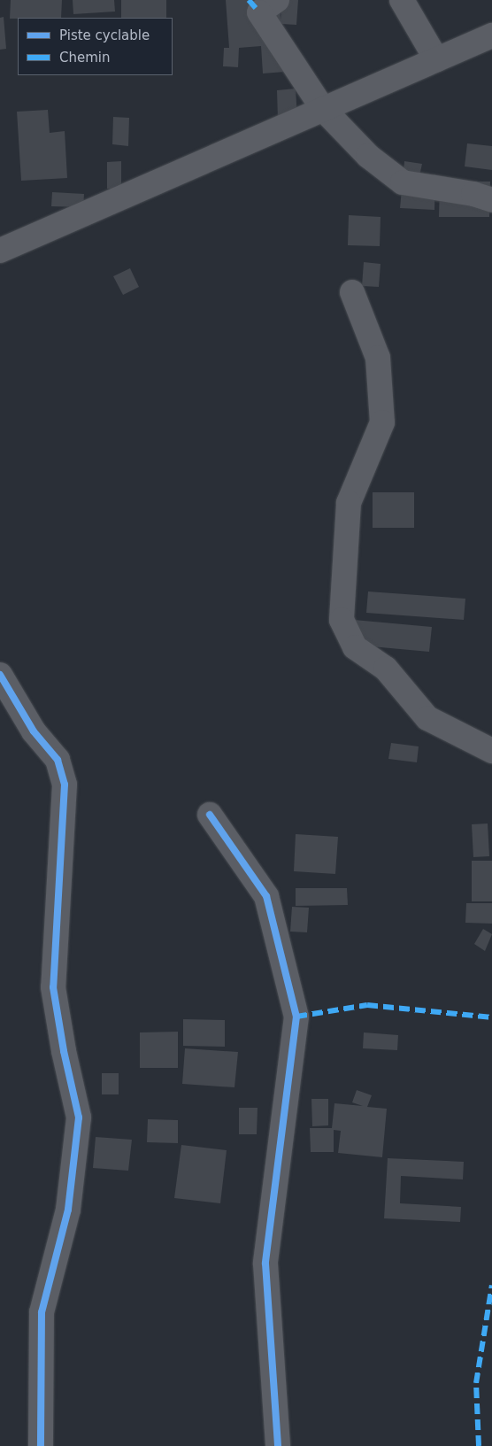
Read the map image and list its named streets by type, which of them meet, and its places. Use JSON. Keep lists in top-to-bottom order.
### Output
{
  "legend": ["Piste cyclable", "Chemin"]
}
